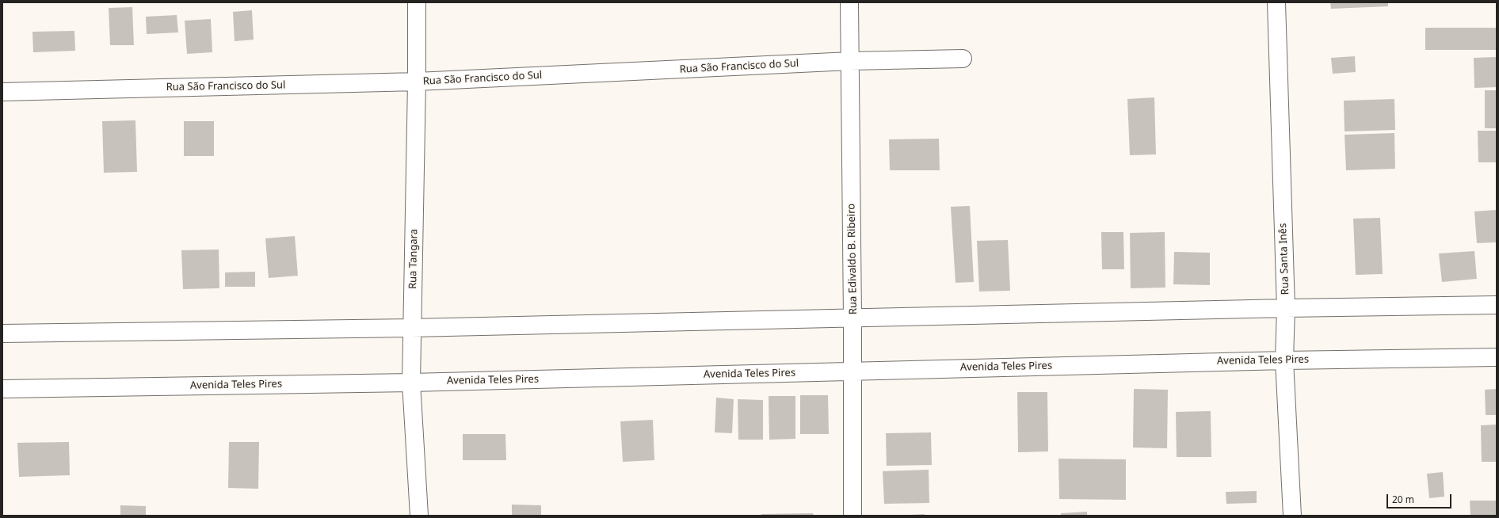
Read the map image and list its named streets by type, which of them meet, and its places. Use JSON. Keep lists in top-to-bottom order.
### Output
{
  "streets": {
    "street": [
      "Rua São Francisco do Sul",
      "Rua Tangara",
      "Rua Edivaldo B. Ribeiro",
      "Rua Santa Inês",
      "Avenida Teles Pires"
    ]
  },
  "crossings": [
    ["Rua São Francisco do Sul", "Rua Tangara"],
    ["Rua São Francisco do Sul", "Rua Edivaldo B. Ribeiro"],
    ["Rua Tangara", "Avenida Teles Pires"],
    ["Rua Edivaldo B. Ribeiro", "Avenida Teles Pires"],
    ["Rua Santa Inês", "Avenida Teles Pires"]
  ],
  "scale_bar": "20 m"
}
